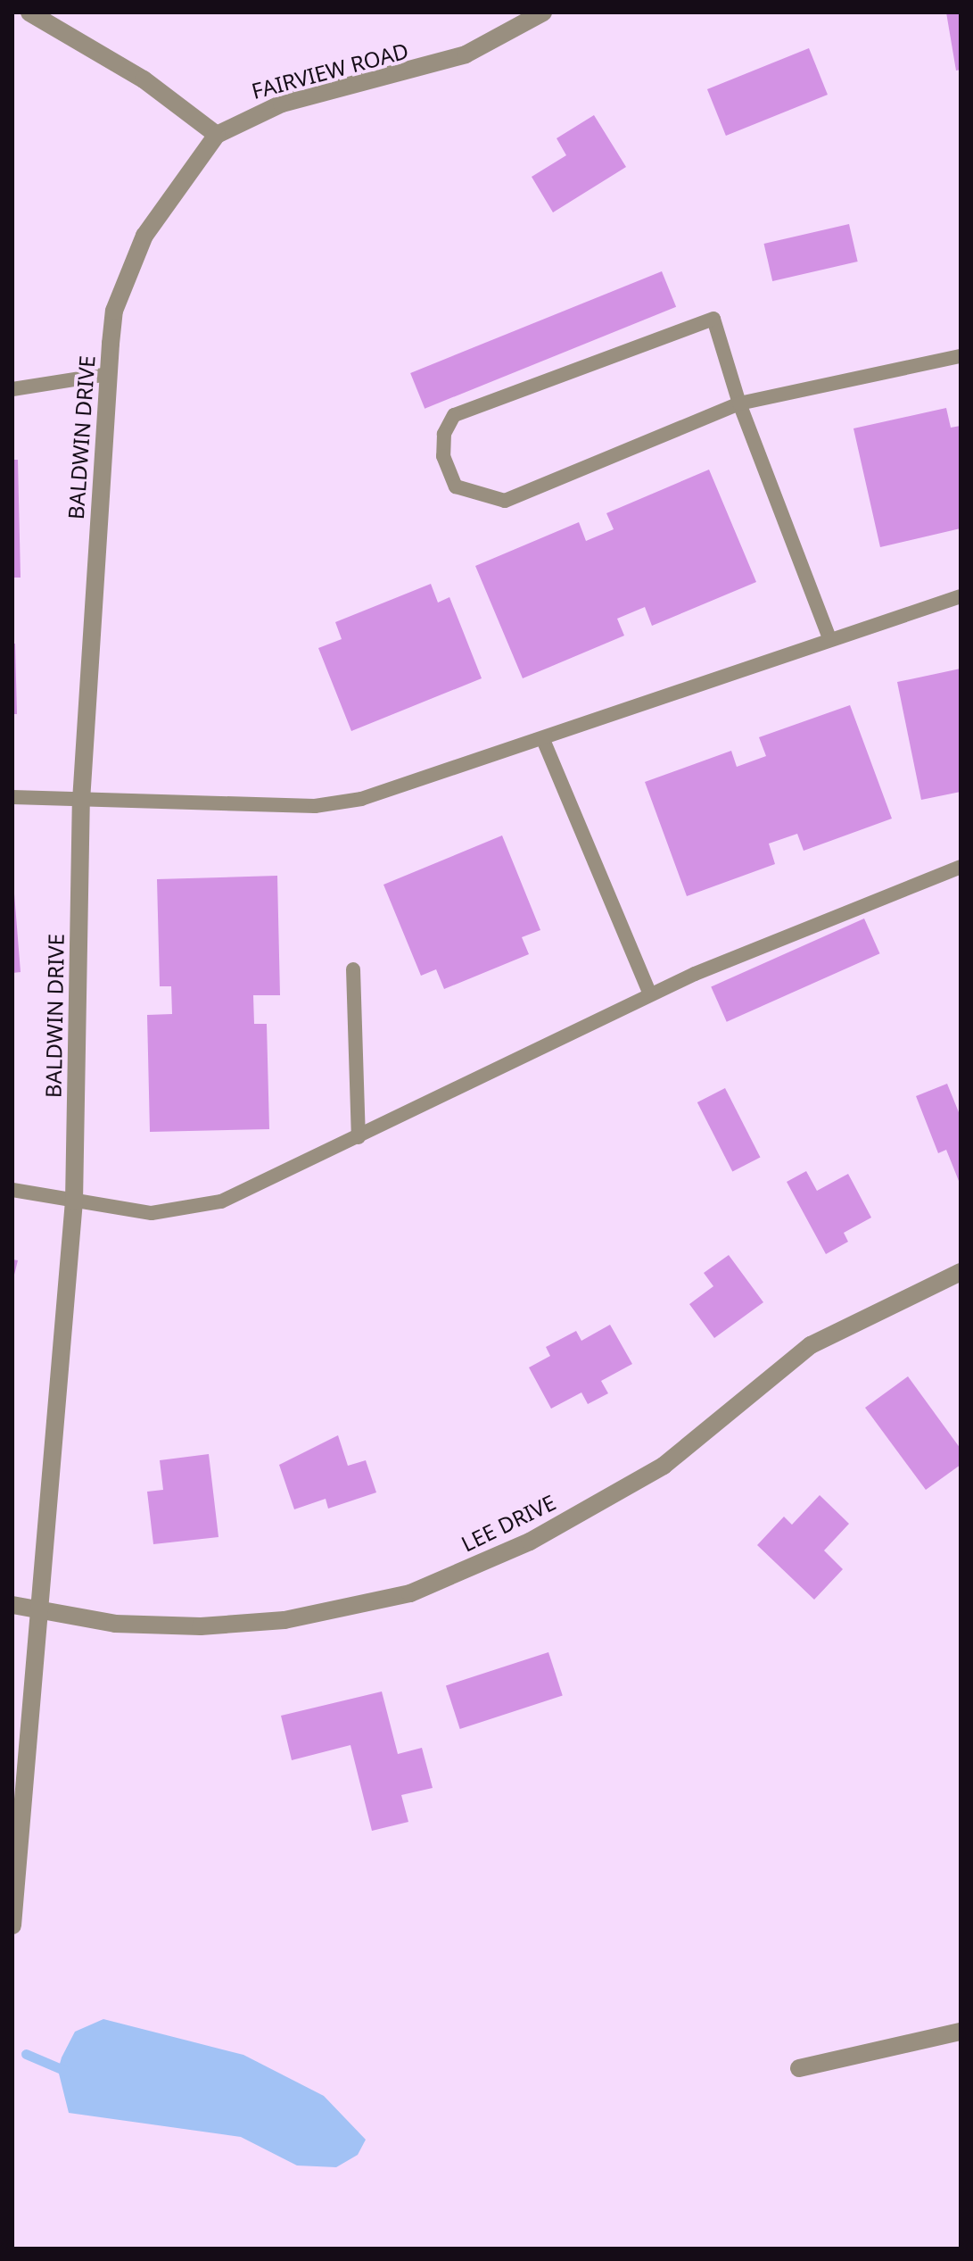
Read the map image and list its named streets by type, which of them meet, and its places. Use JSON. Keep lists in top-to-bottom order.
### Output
{
  "streets": {
    "street": ["FAIRVIEW ROAD", "BALDWIN DRIVE", "LEE DRIVE"]
  },
  "crossings": [
    ["FAIRVIEW ROAD", "BALDWIN DRIVE"],
    ["BALDWIN DRIVE", "LEE DRIVE"]
  ]
}
